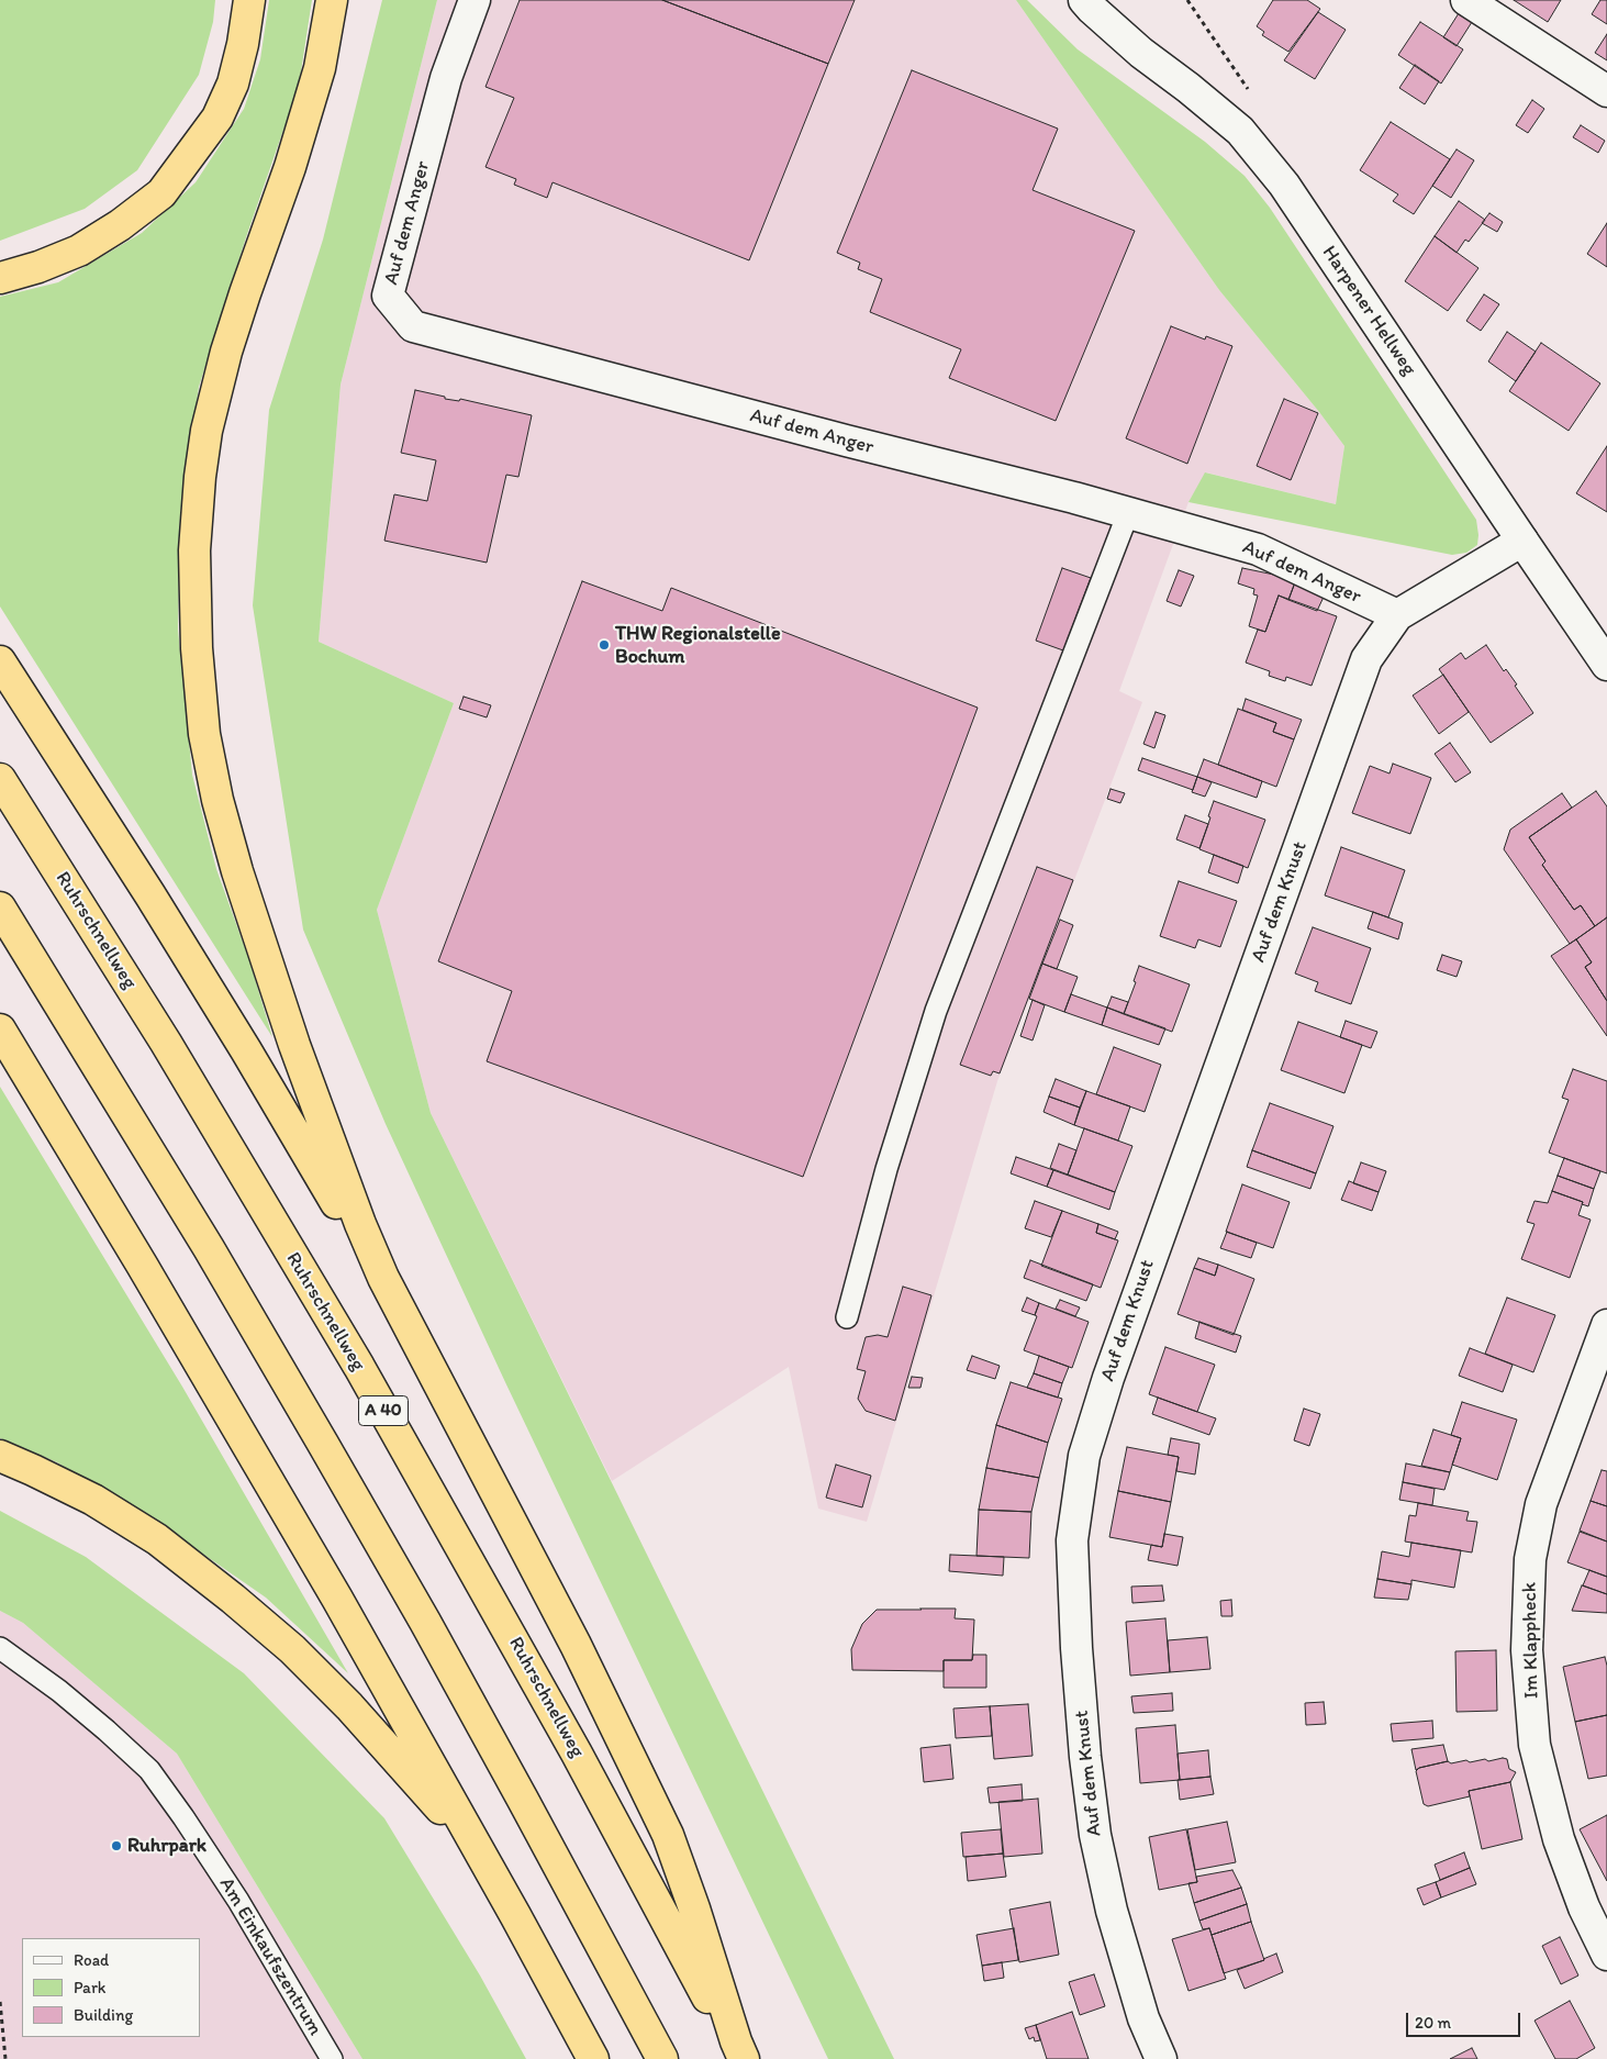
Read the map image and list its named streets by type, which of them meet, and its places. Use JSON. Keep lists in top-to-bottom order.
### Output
{
  "streets": {
    "highway": ["Ruhrschnellweg", "A 40"],
    "street": [
      "Auf dem Anger",
      "Harpener Hellweg",
      "Auf dem Knust",
      "Im Klappheck"
    ],
    "lane": ["Am Einkaufszentrum"]
  },
  "crossings": [
    ["Auf dem Anger", "Auf dem Knust"]
  ],
  "places": ["THW Regionalstelle Bochum", "Ruhrpark"],
  "legend": ["Road", "Park", "Building"],
  "scale_bar": "20 m"
}
